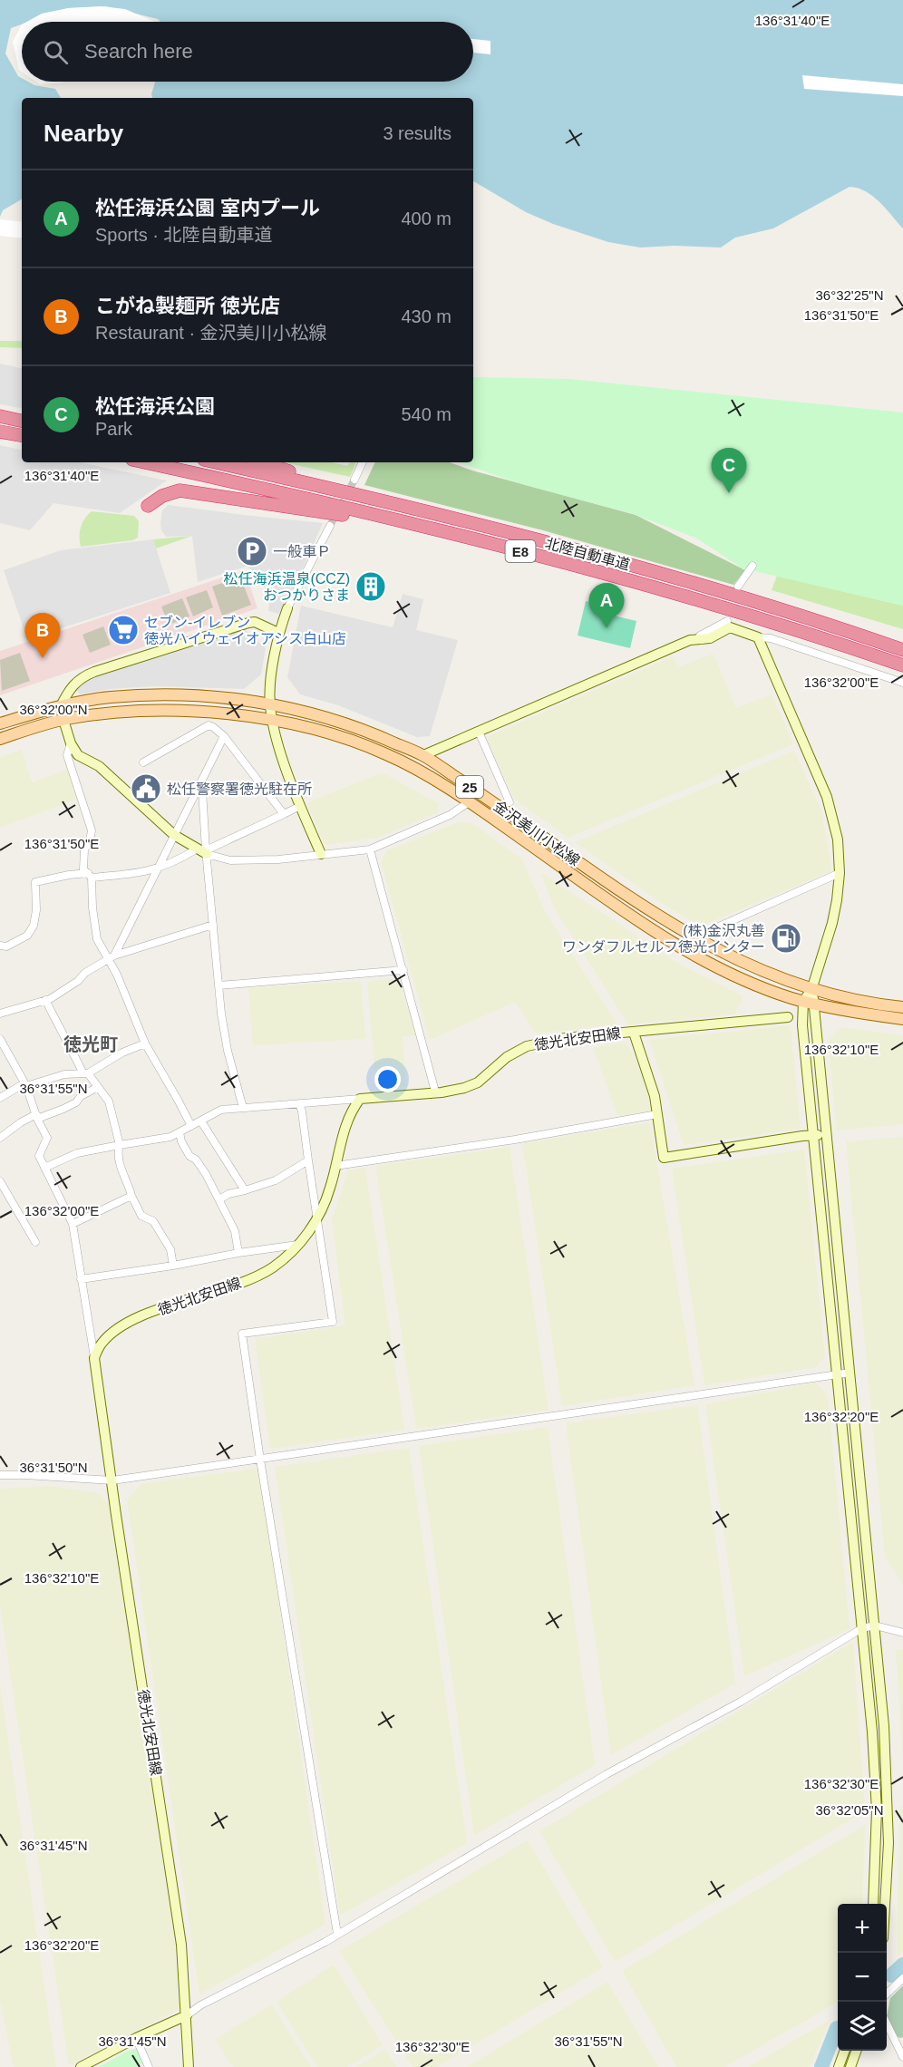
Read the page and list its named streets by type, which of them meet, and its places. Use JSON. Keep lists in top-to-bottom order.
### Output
{
  "streets": {
    "highway": ["E8", "北陸自動車道"],
    "main road": ["25", "金沢美川小松線"],
    "street": ["徳光北安田線"]
  },
  "districts": ["徳光町"],
  "places": {
    "parking": ["一般車Ｐ"],
    "building": ["松任海浜温泉(CCZ) おつかりさま"],
    "supermarket": ["セブン-イレブン 徳光ハイウェイオアシス白山店"],
    "public building": ["松任警察署徳光駐在所"],
    "fuel station": ["(株)金沢丸善 ワンダフルセルフ徳光インター"]
  },
  "page": {
    "search": "Search here",
    "heading": ["Nearby", "3 results"],
    "list": [
      {
        "mark": "A",
        "name": "松任海浜公園 室内プール",
        "note": "Sports · 北陸自動車道",
        "value": "400 m"
      },
      {
        "mark": "B",
        "name": "こがね製麺所 徳光店",
        "note": "Restaurant · 金沢美川小松線",
        "value": "430 m"
      },
      {
        "mark": "C",
        "name": "松任海浜公園",
        "note": "Park",
        "value": "540 m"
      }
    ],
    "pins": ["C", "A", "B"],
    "map_buttons": ["+", "−"]
  },
  "coordinates": [
    "136°31'40\"E",
    "36°32'25\"N",
    "136°31'50\"E",
    "136°32'00\"E",
    "36°32'00\"N",
    "136°32'10\"E",
    "36°31'55\"N",
    "136°32'20\"E",
    "36°31'50\"N",
    "136°32'30\"E",
    "36°32'05\"N",
    "36°31'45\"N"
  ]
}
